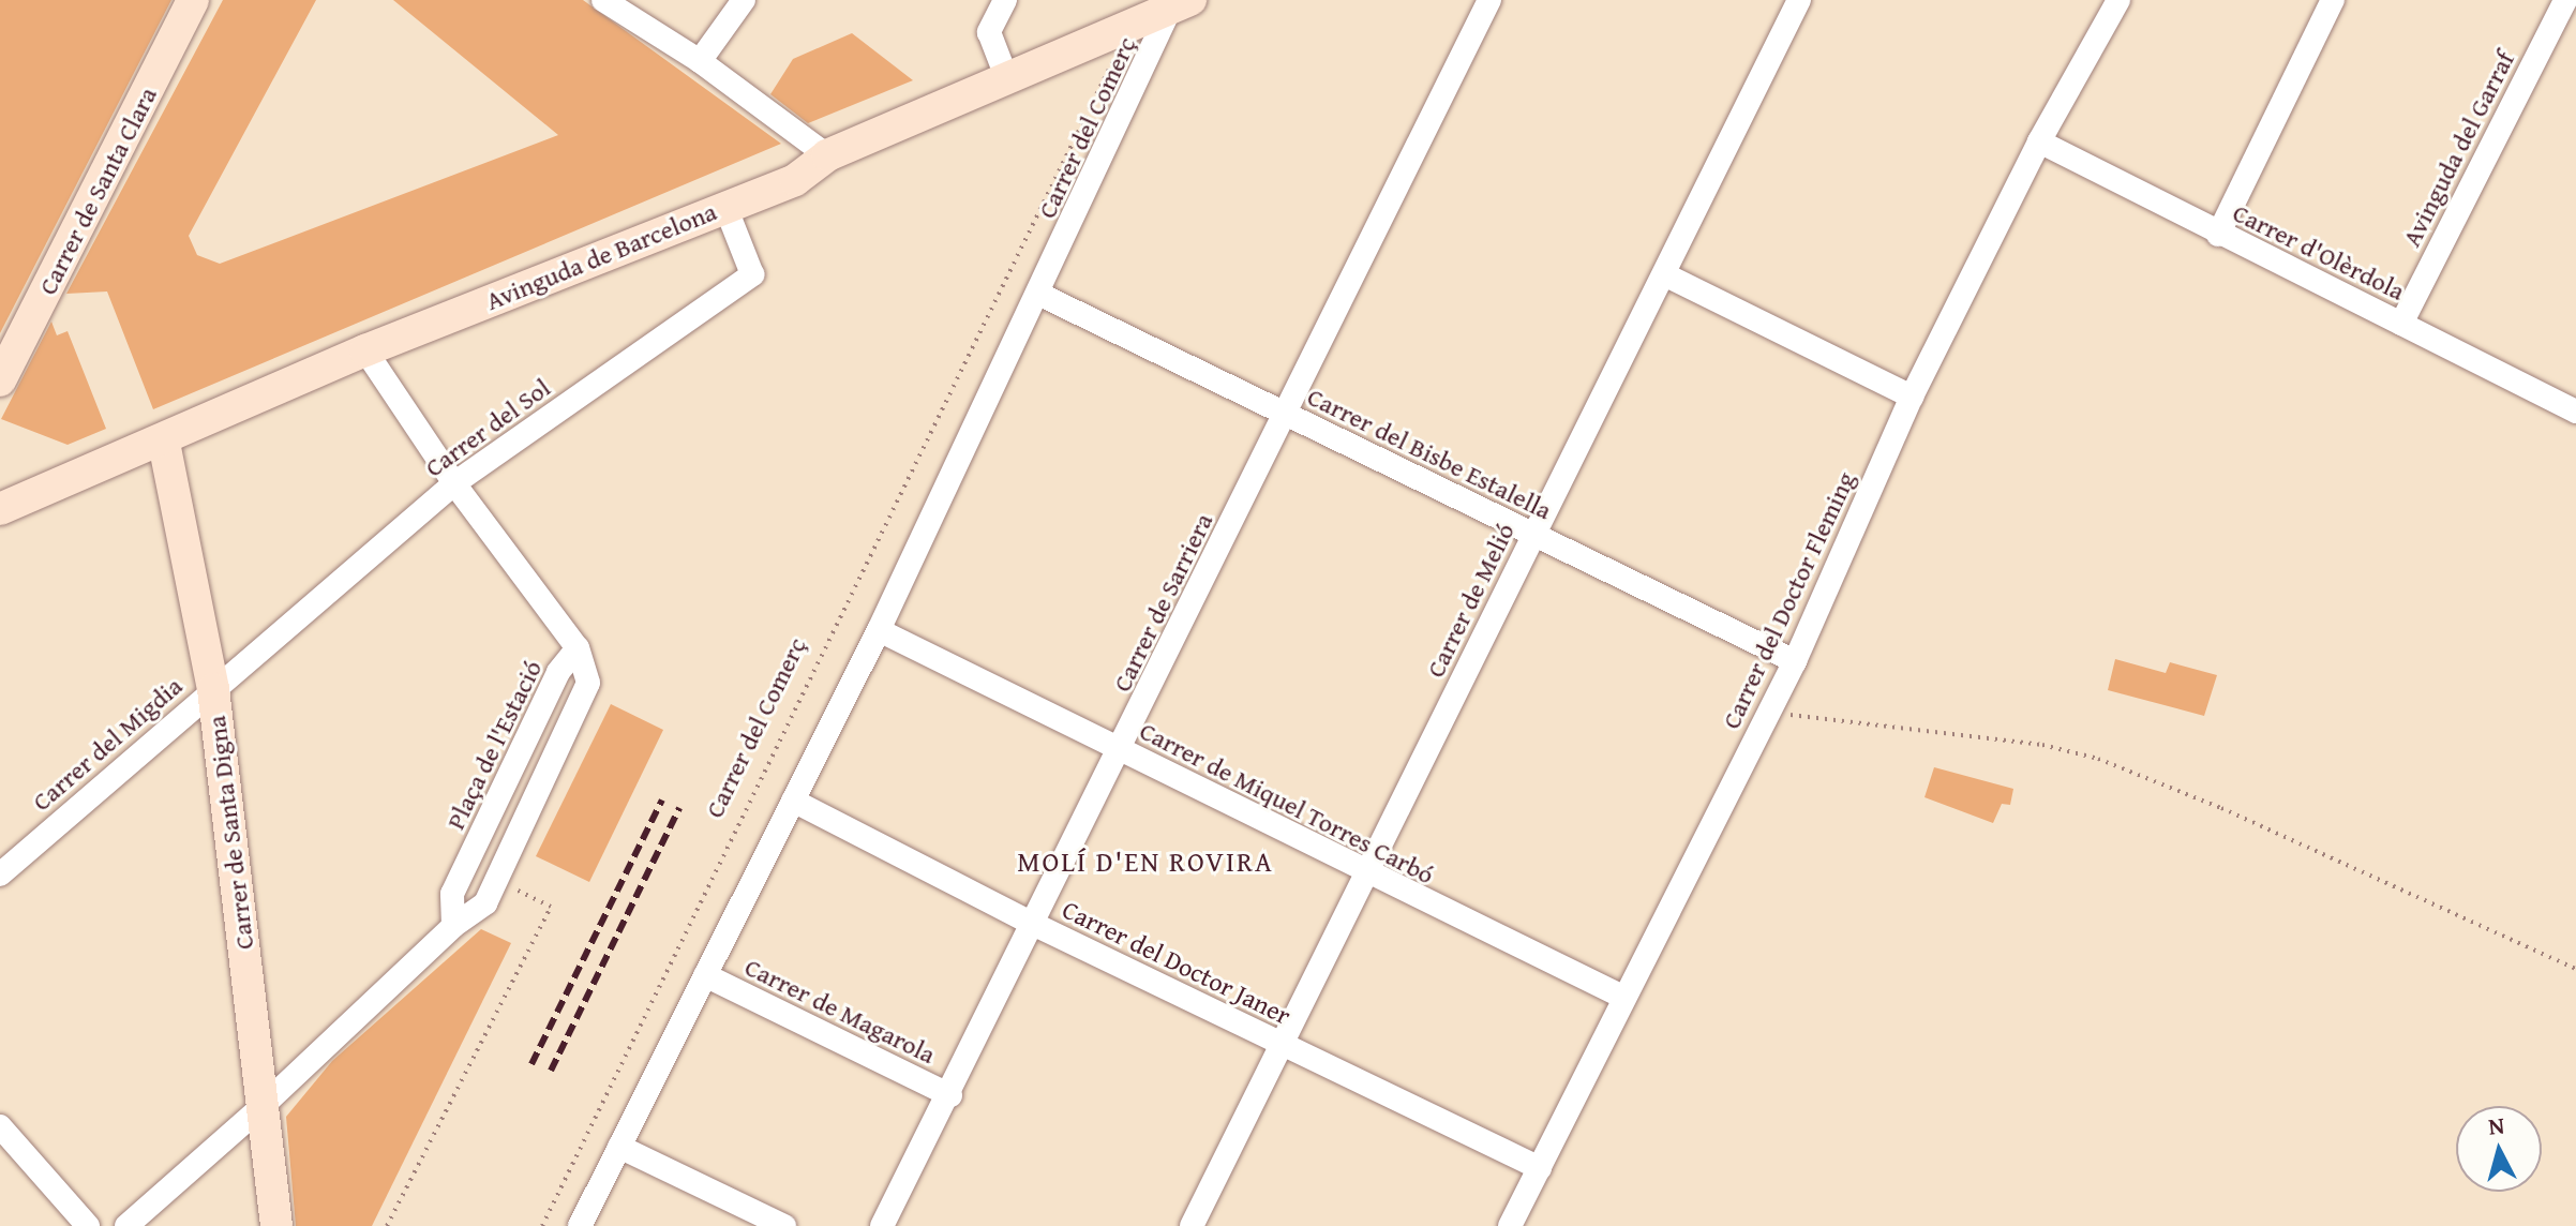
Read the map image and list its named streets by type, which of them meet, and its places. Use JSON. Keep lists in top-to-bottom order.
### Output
{
  "streets": {
    "street": [
      "Carrer del Comerç",
      "Avinguda del Garraf",
      "Carrer de Santa Clara",
      "Carrer d'Olèrdola",
      "Avinguda de Barcelona",
      "Carrer del Sol",
      "Carrer del Bisbe Estalella",
      "Carrer de Melió",
      "Carrer del Doctor Fleming",
      "Carrer de Sarriera",
      "Carrer del Migdia",
      "Plaça de l'Estació",
      "Carrer de Miquel Torres Carbó",
      "Carrer de Santa Digna",
      "Carrer del Doctor Janer",
      "Carrer de Magarola"
    ]
  },
  "crossings": [
    ["Carrer del Comerç", "Avinguda de Barcelona"],
    ["Carrer del Comerç", "Carrer del Bisbe Estalella"],
    ["Carrer del Comerç", "Carrer de Miquel Torres Carbó"],
    ["Carrer del Comerç", "Carrer del Doctor Janer"],
    ["Carrer del Comerç", "Carrer de Magarola"],
    ["Avinguda del Garraf", "Carrer d'Olèrdola"],
    ["Carrer d'Olèrdola", "Carrer del Doctor Fleming"],
    ["Avinguda de Barcelona", "Carrer del Sol"],
    ["Avinguda de Barcelona", "Carrer de Santa Digna"],
    ["Carrer del Sol", "Carrer del Migdia"],
    ["Carrer del Sol", "Carrer de Santa Digna"],
    ["Carrer del Bisbe Estalella", "Carrer de Melió"],
    ["Carrer del Bisbe Estalella", "Carrer del Doctor Fleming"],
    ["Carrer del Bisbe Estalella", "Carrer de Sarriera"],
    ["Carrer de Melió", "Carrer de Miquel Torres Carbó"],
    ["Carrer de Melió", "Carrer del Doctor Janer"],
    ["Carrer del Doctor Fleming", "Carrer de Miquel Torres Carbó"],
    ["Carrer del Doctor Fleming", "Carrer del Doctor Janer"],
    ["Carrer de Sarriera", "Carrer de Miquel Torres Carbó"],
    ["Carrer de Sarriera", "Carrer del Doctor Janer"],
    ["Carrer de Sarriera", "Carrer de Magarola"],
    ["Carrer del Migdia", "Carrer de Santa Digna"]
  ],
  "districts": ["MOLÍ D'EN ROVIRA"],
  "north": "top"
}
